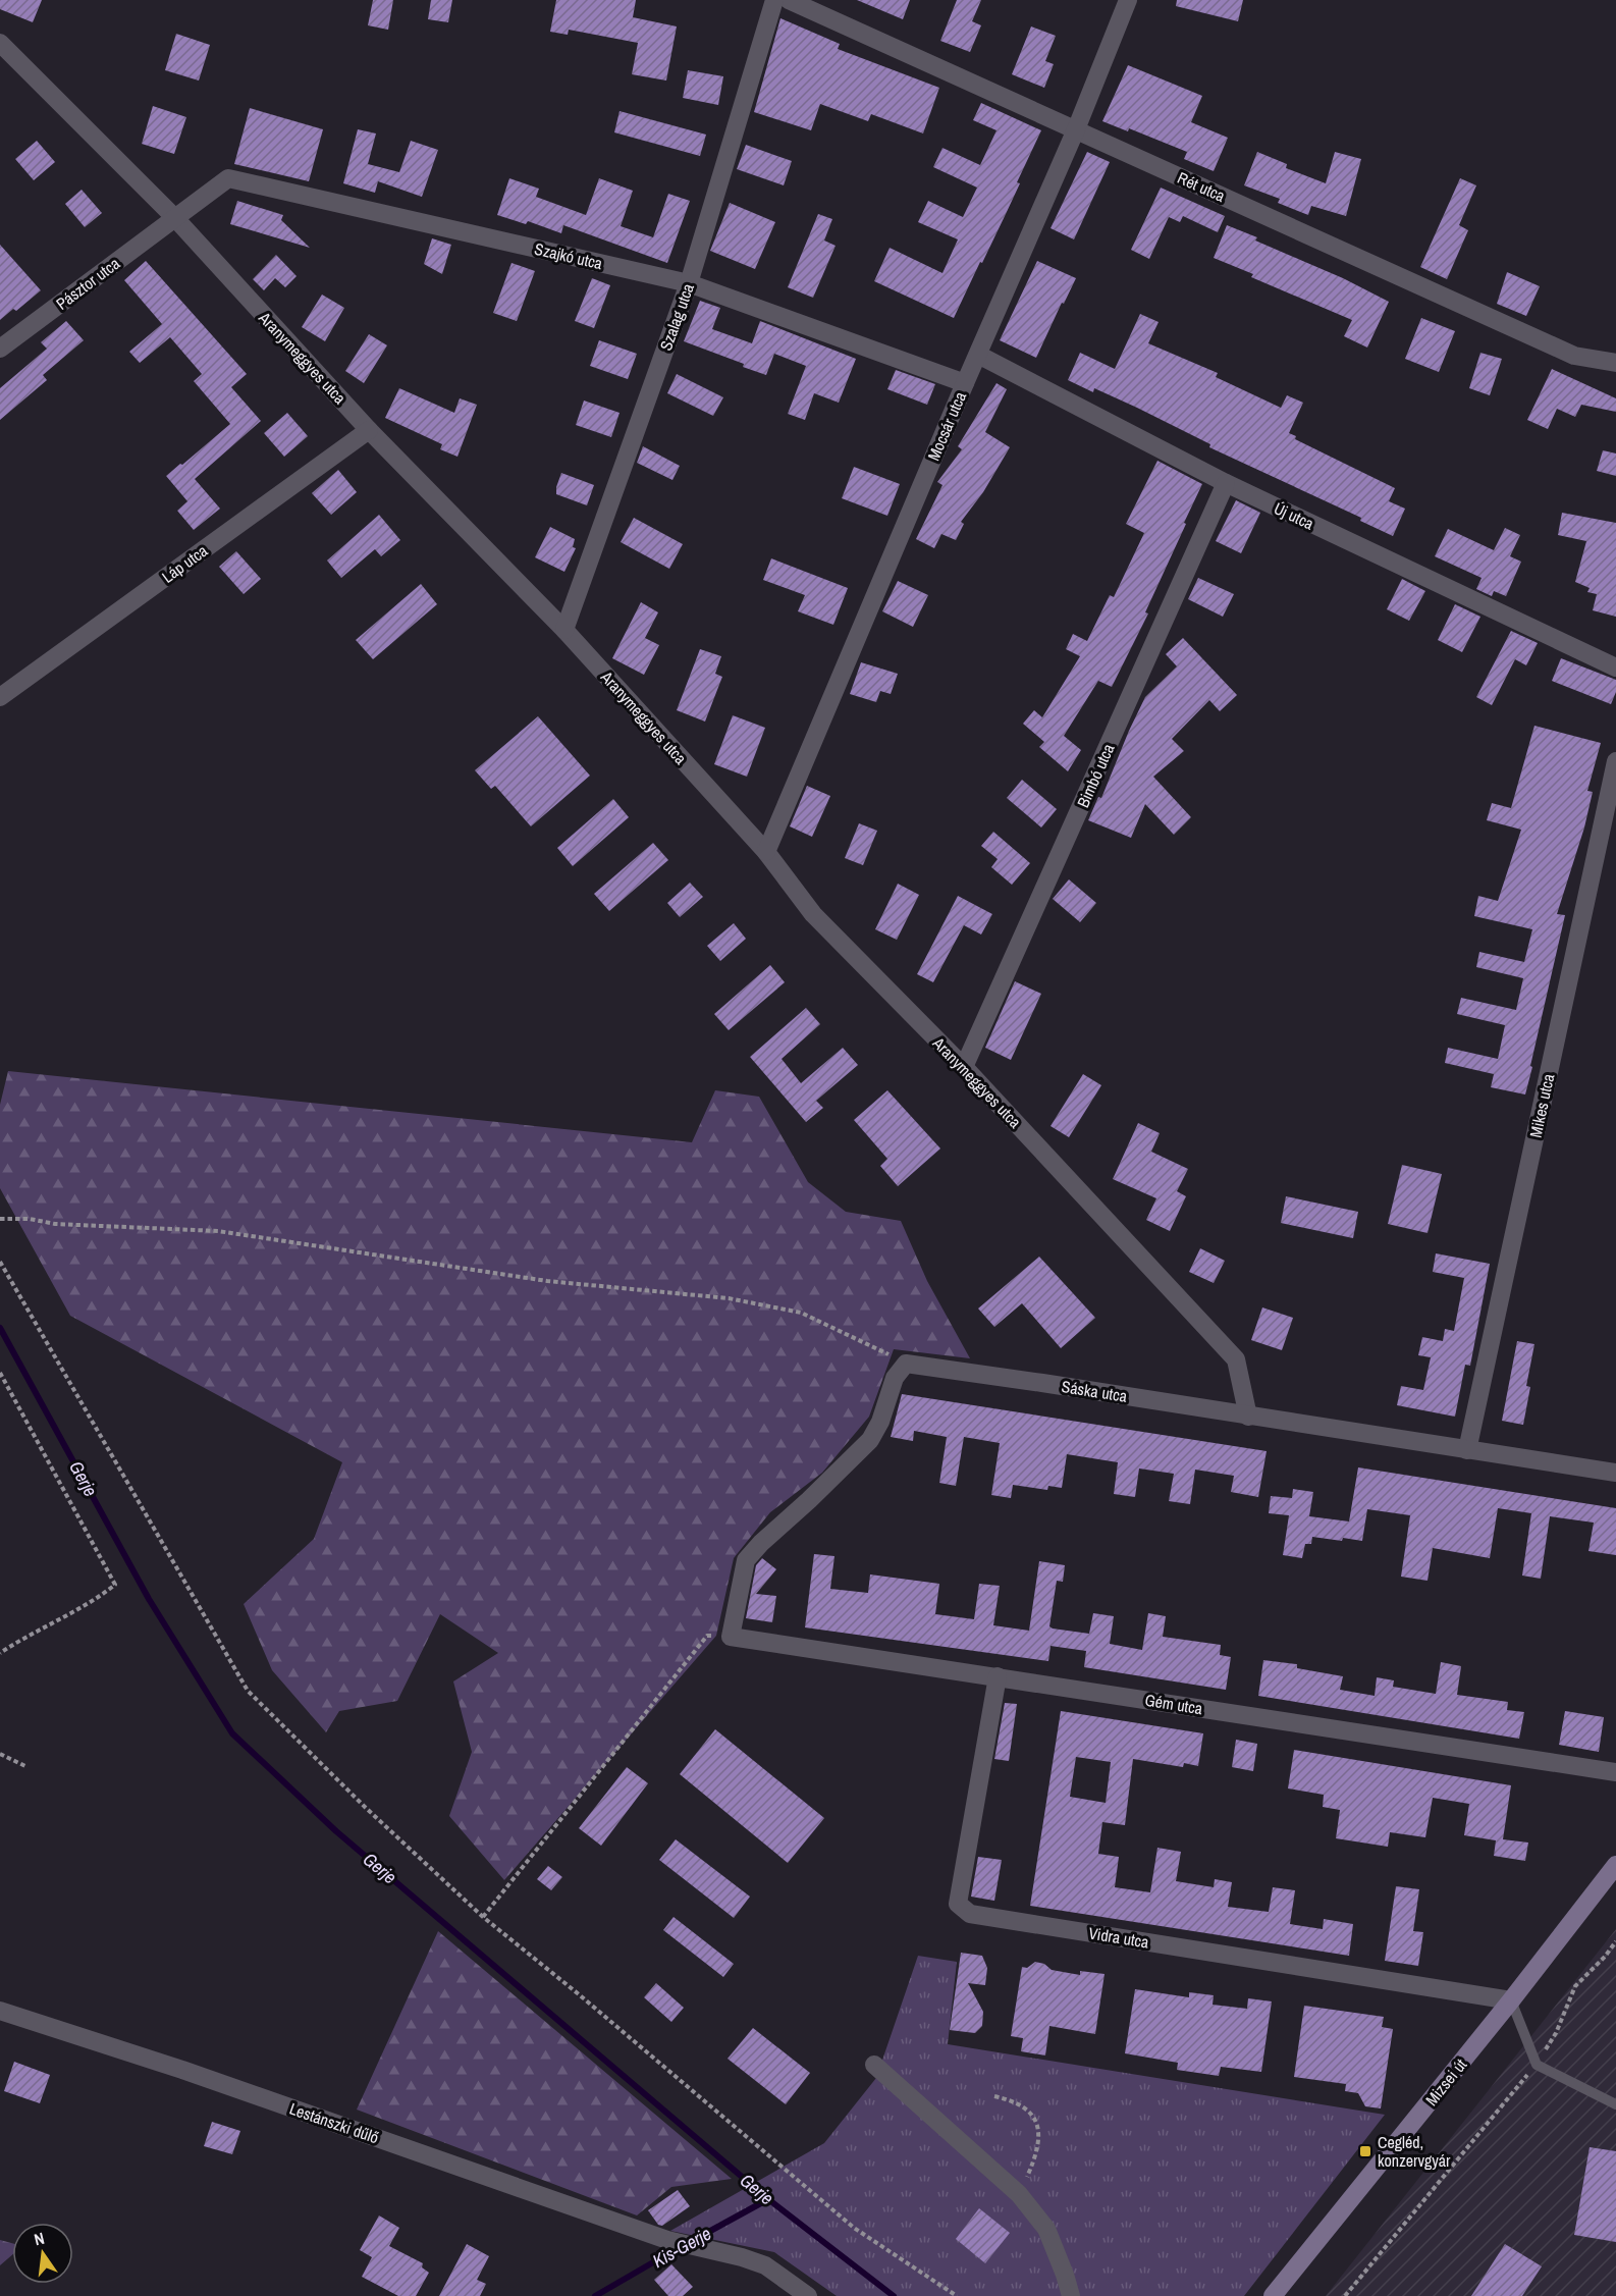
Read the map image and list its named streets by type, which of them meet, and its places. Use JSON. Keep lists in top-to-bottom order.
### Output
{
  "streets": {
    "main road": ["Mizsei út"],
    "street": [
      "Rét utca",
      "Szajkó utca",
      "Pásztor utca",
      "Szalag utca",
      "Aranymeggyes utca",
      "Mocsár utca",
      "Új utca",
      "Láp utca",
      "Bimbó utca",
      "Mikes utca",
      "Sáska utca",
      "Gém utca",
      "Vidra utca",
      "Lestánszki dűlő"
    ]
  },
  "crossings": [
    ["Rét utca", "Mocsár utca"],
    ["Szajkó utca", "Pásztor utca"],
    ["Szajkó utca", "Szalag utca"],
    ["Szajkó utca", "Aranymeggyes utca"],
    ["Szajkó utca", "Mocsár utca"],
    ["Pásztor utca", "Aranymeggyes utca"],
    ["Szalag utca", "Aranymeggyes utca"],
    ["Aranymeggyes utca", "Mocsár utca"],
    ["Aranymeggyes utca", "Láp utca"],
    ["Aranymeggyes utca", "Bimbó utca"],
    ["Aranymeggyes utca", "Sáska utca"],
    ["Mocsár utca", "Új utca"],
    ["Új utca", "Bimbó utca"],
    ["Mikes utca", "Sáska utca"],
    ["Gém utca", "Vidra utca"],
    ["Vidra utca", "Mizsei út"]
  ],
  "water": ["Gerje", "Kis-Gerje"],
  "places": {
    "transit": ["Cegléd, konzervgyár"]
  },
  "north": "top"
}
